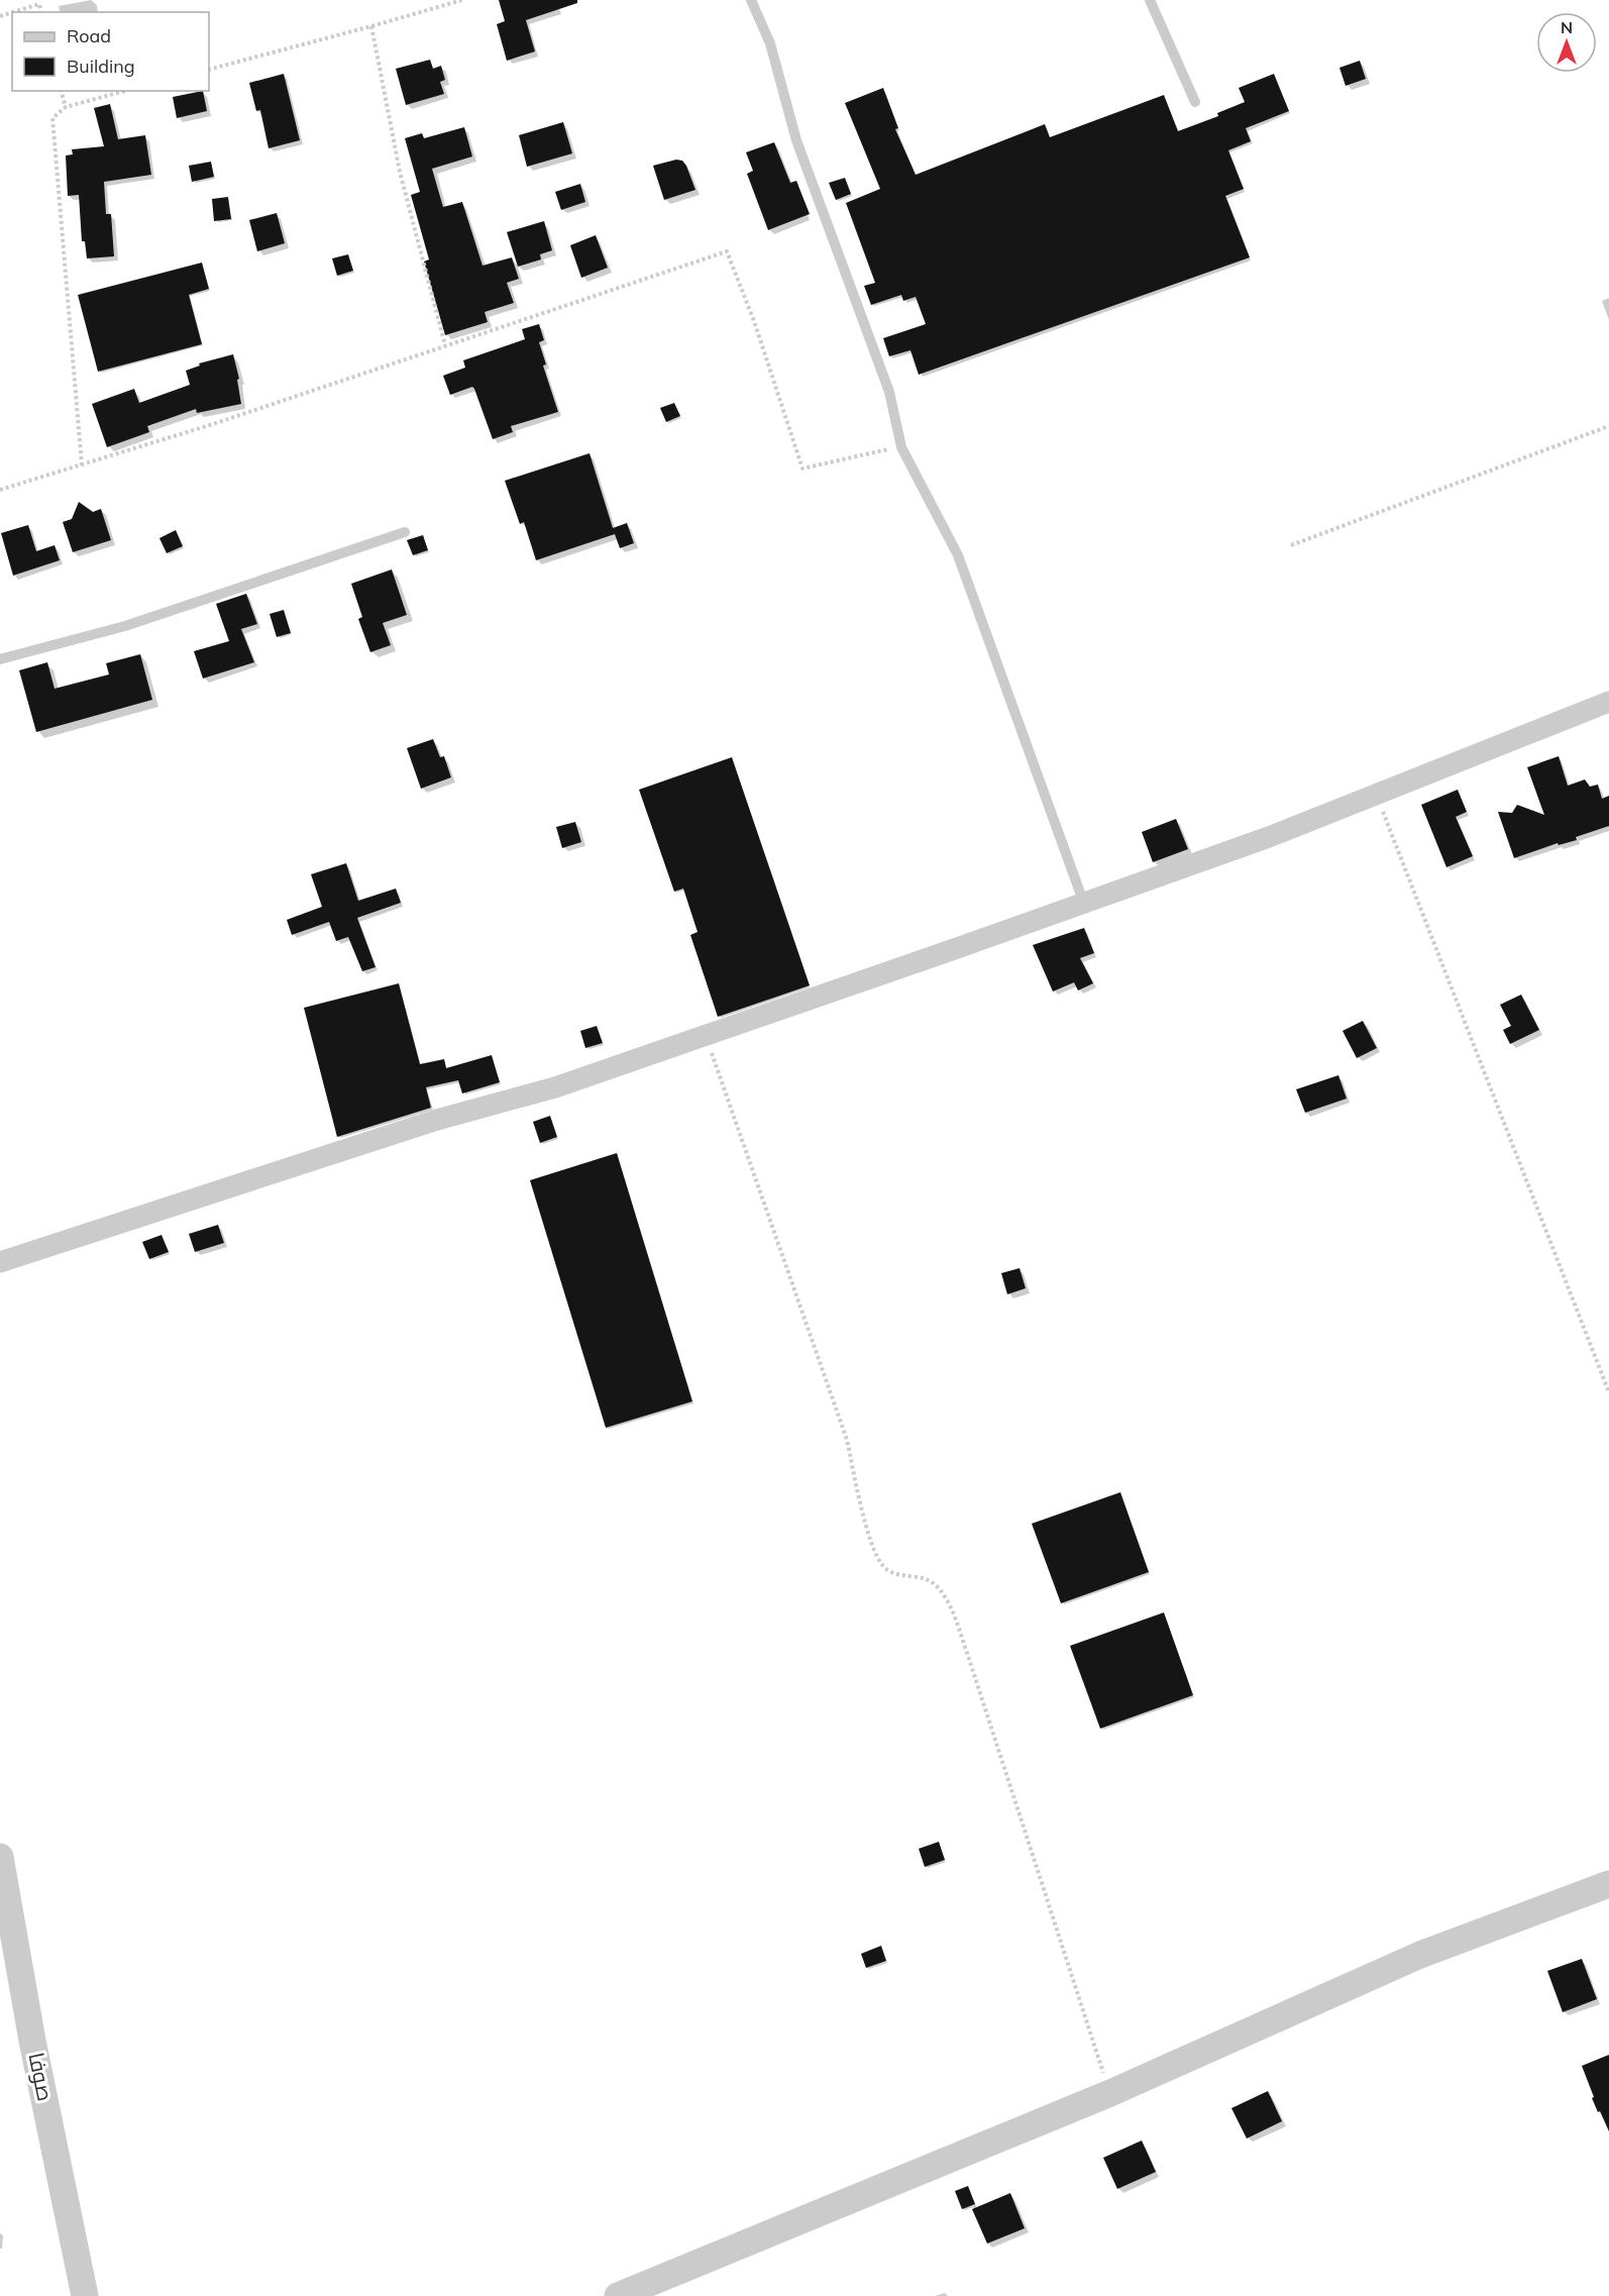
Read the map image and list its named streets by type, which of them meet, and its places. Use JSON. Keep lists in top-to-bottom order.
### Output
{
  "streets": {
    "street": ["صوفا"]
  },
  "legend": ["Road", "Building"],
  "north": "top"
}
